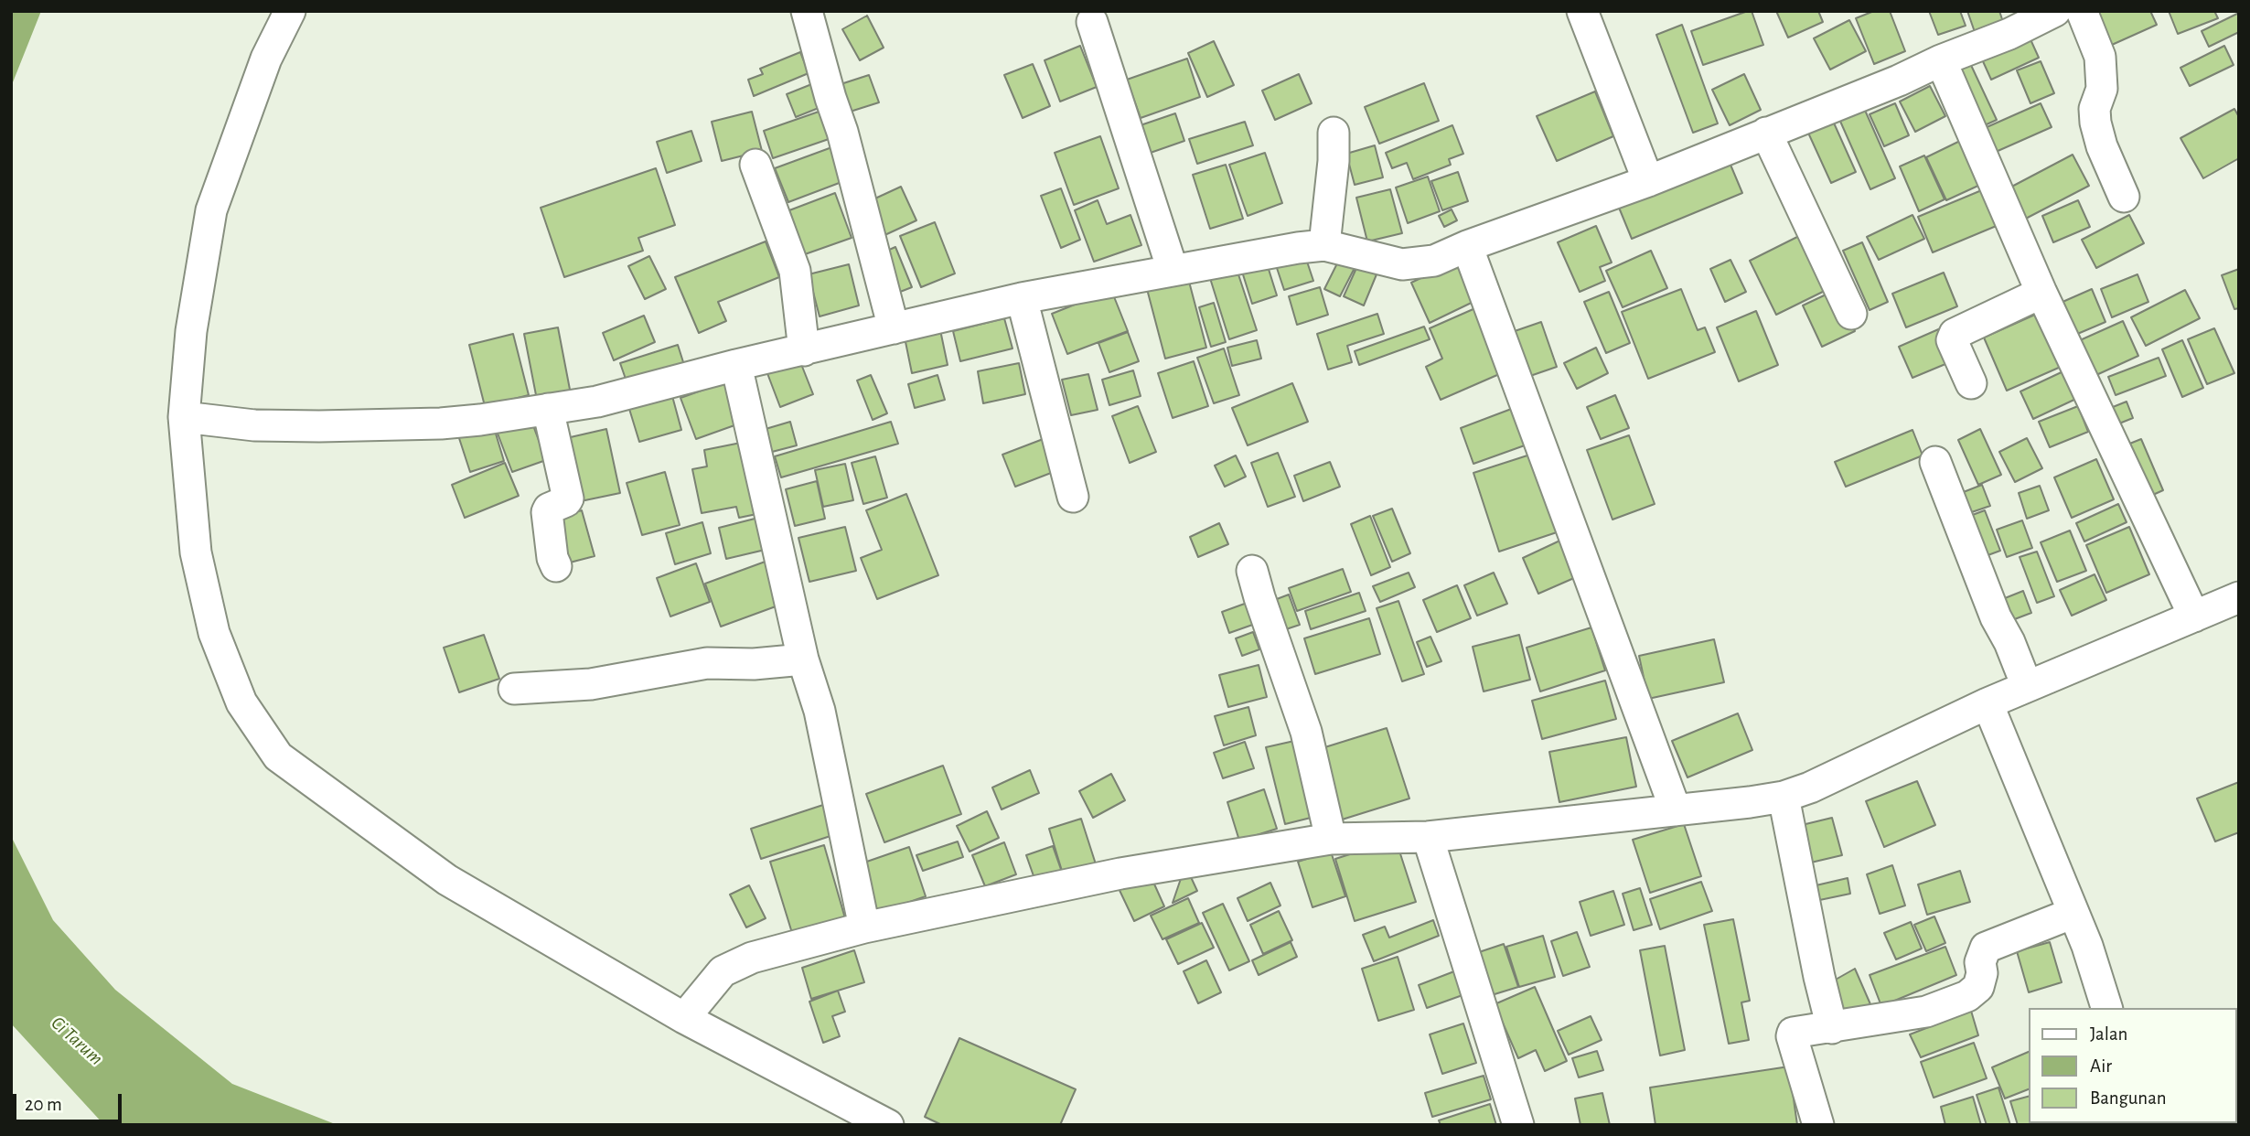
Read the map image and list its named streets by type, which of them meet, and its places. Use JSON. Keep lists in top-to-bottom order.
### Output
{
  "water": ["Ci Tarum"],
  "legend": ["Jalan", "Air", "Bangunan"],
  "scale_bar": "20 m"
}
